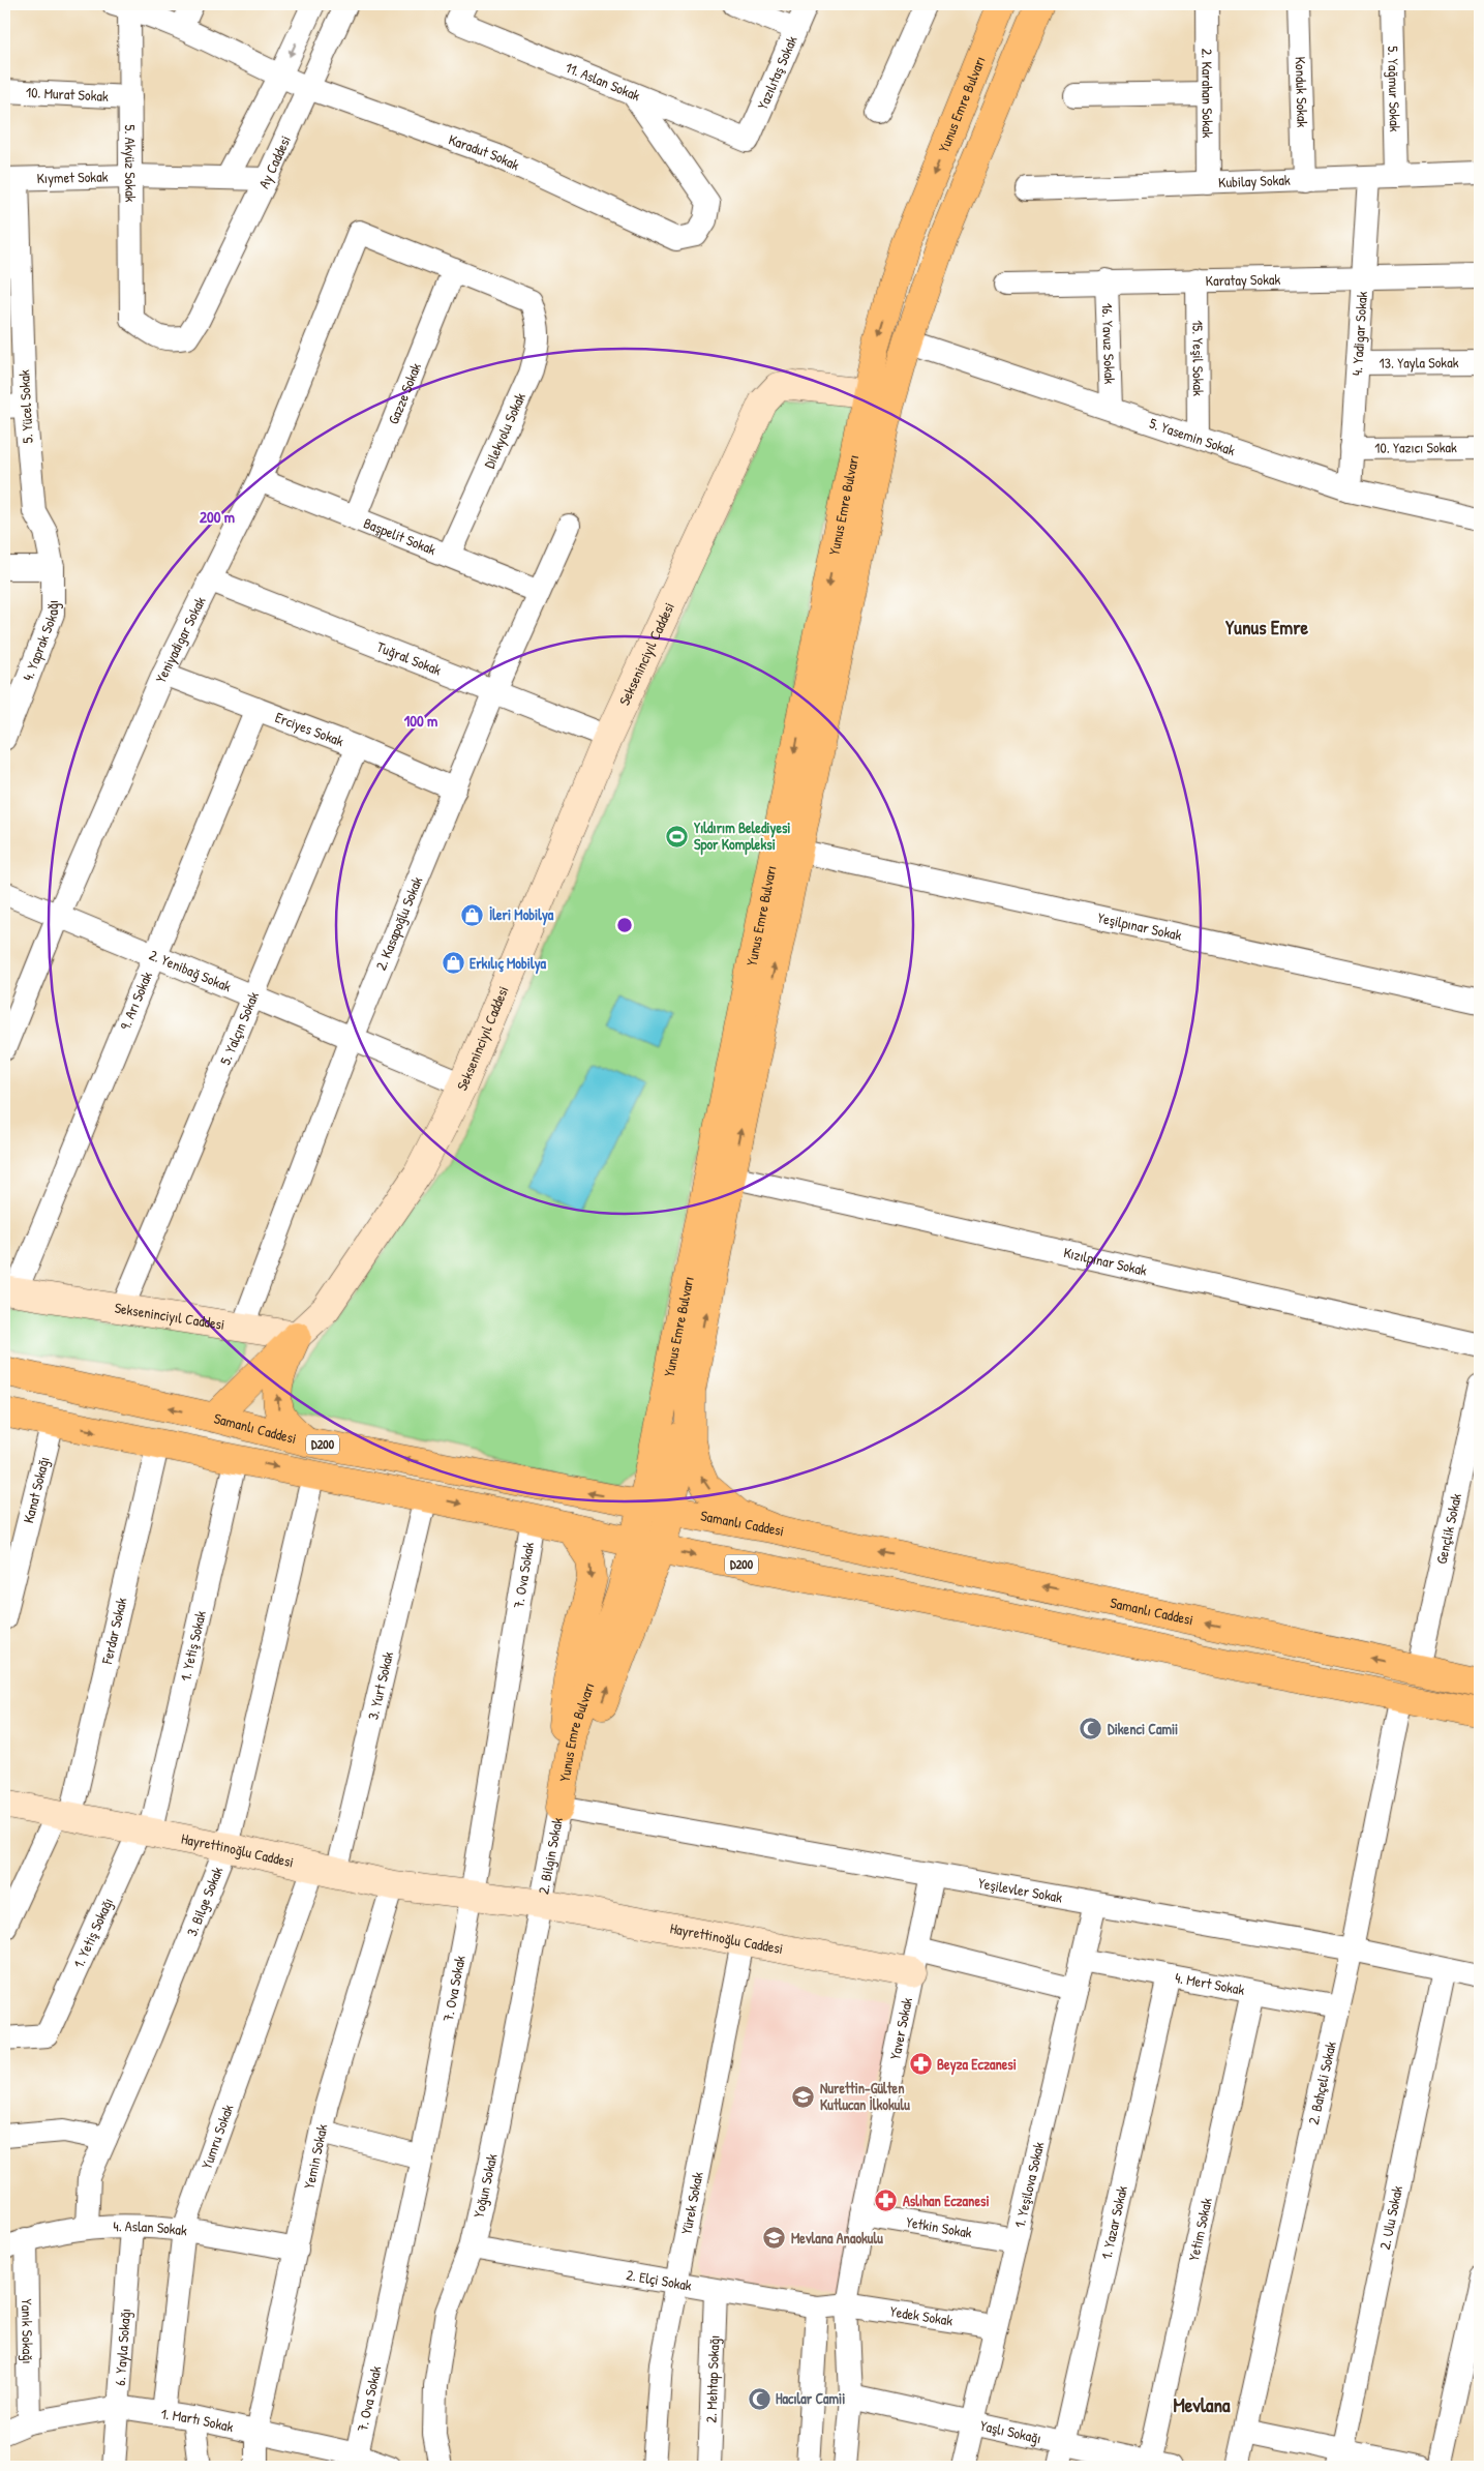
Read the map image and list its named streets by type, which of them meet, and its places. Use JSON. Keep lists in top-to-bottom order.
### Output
{
  "streets": {
    "main road": [
      "Yunus Emre Bulvarı",
      "Sekseninciyıl Caddesi",
      "Samanlı Caddesi",
      "D200",
      "Hayrettinoğlu Caddesi"
    ],
    "street": [
      "Yazılıtaş Sokak",
      "11. Aslan Sokak",
      "5. Yağmur Sokak",
      "Konduk Sokak",
      "2. Karahan Sokak",
      "10. Murat Sokak",
      "Karadut Sokak",
      "Ay Caddesi",
      "5. Akyüz Sokak",
      "Kıymet Sokak",
      "Kubilay Sokak",
      "Karatay Sokak",
      "4. Yadigar Sokak",
      "16. Yavuz Sokak",
      "15. Yeşil Sokak",
      "13. Yayla Sokak",
      "Gazze Sokak",
      "5. Yücel Sokak",
      "Dilekyolu Sokak",
      "5. Yasemin Sokak",
      "10. Yazıcı Sokak",
      "Başpelit Sokak",
      "4. Yaprak Sokağı",
      "Yeniyadigar Sokak",
      "Tuğral Sokak",
      "Erciyes Sokak",
      "2. Kasapoğlu Sokak",
      "Yeşilpınar Sokak",
      "2. Yenibağ Sokak",
      "9. Arı Sokak",
      "5. Yalçın Sokak",
      "Kızılpınar Sokak",
      "Kanat Sokağı",
      "Gençlik Sokak",
      "7. Ova Sokak",
      "Ferdar Sokak",
      "1. Yetiş Sokak",
      "3. Yurt Sokak",
      "2. Bilgin Sokak",
      "Yeşilevler Sokak",
      "3. Bilge Sokak",
      "1. Yetiş Sokağı",
      "4. Mert Sokak",
      "Yaver Sokak",
      "2. Bahçeli Sokak",
      "Yumru Sokak",
      "Yemin Sokak",
      "1. Yeşilova Sokak",
      "Yoğun Sokak",
      "Yürek Sokak",
      "2. Ulu Sokak",
      "1. Yazar Sokak",
      "Yetkin Sokak",
      "4. Aslan Sokak",
      "Yetim Sokak",
      "2. Elçi Sokak",
      "Yedek Sokak",
      "Yanık Sokağı",
      "6. Yayla Sokağı",
      "2. Mehtap Sokağı",
      "1. Martı Sokak",
      "Yaşlı Sokağı"
    ]
  },
  "crossings": [
    ["Yazılıtaş Sokak", "11. Aslan Sokak"],
    ["11. Aslan Sokak", "Karadut Sokak"],
    ["5. Yağmur Sokak", "Kubilay Sokak"],
    ["Konduk Sokak", "Kubilay Sokak"],
    ["2. Karahan Sokak", "Kubilay Sokak"],
    ["10. Murat Sokak", "5. Akyüz Sokak"],
    ["Yunus Emre Bulvarı", "5. Yasemin Sokak"],
    ["Yunus Emre Bulvarı", "Sekseninciyıl Caddesi"],
    ["Yunus Emre Bulvarı", "Yeşilpınar Sokak"],
    ["Yunus Emre Bulvarı", "Kızılpınar Sokak"],
    ["Yunus Emre Bulvarı", "Samanlı Caddesi"],
    ["Yunus Emre Bulvarı", "D200"],
    ["Yunus Emre Bulvarı", "2. Bilgin Sokak"],
    ["Yunus Emre Bulvarı", "Yeşilevler Sokak"],
    ["Karadut Sokak", "Ay Caddesi"],
    ["Karadut Sokak", "5. Akyüz Sokak"],
    ["Ay Caddesi", "5. Akyüz Sokak"],
    ["Ay Caddesi", "Kıymet Sokak"],
    ["5. Akyüz Sokak", "Kıymet Sokak"],
    ["Kıymet Sokak", "5. Yücel Sokak"],
    ["Kubilay Sokak", "4. Yadigar Sokak"],
    ["Karatay Sokak", "4. Yadigar Sokak"],
    ["Karatay Sokak", "16. Yavuz Sokak"],
    ["Karatay Sokak", "15. Yeşil Sokak"],
    ["4. Yadigar Sokak", "13. Yayla Sokak"],
    ["4. Yadigar Sokak", "5. Yasemin Sokak"],
    ["4. Yadigar Sokak", "10. Yazıcı Sokak"],
    ["16. Yavuz Sokak", "5. Yasemin Sokak"],
    ["15. Yeşil Sokak", "5. Yasemin Sokak"],
    ["Gazze Sokak", "Dilekyolu Sokak"],
    ["Gazze Sokak", "Başpelit Sokak"],
    ["Gazze Sokak", "Yeniyadigar Sokak"],
    ["5. Yücel Sokak", "4. Yaprak Sokağı"],
    ["Dilekyolu Sokak", "Başpelit Sokak"],
    ["Dilekyolu Sokak", "Yeniyadigar Sokak"],
    ["Başpelit Sokak", "Yeniyadigar Sokak"],
    ["Başpelit Sokak", "2. Kasapoğlu Sokak"],
    ["Yeniyadigar Sokak", "Tuğral Sokak"],
    ["Yeniyadigar Sokak", "Erciyes Sokak"],
    ["Yeniyadigar Sokak", "2. Yenibağ Sokak"],
    ["Sekseninciyıl Caddesi", "Tuğral Sokak"],
    ["Sekseninciyıl Caddesi", "2. Kasapoğlu Sokak"],
    ["Sekseninciyıl Caddesi", "2. Yenibağ Sokak"],
    ["Sekseninciyıl Caddesi", "9. Arı Sokak"],
    ["Sekseninciyıl Caddesi", "5. Yalçın Sokak"],
    ["Tuğral Sokak", "2. Kasapoğlu Sokak"],
    ["Erciyes Sokak", "2. Kasapoğlu Sokak"],
    ["Erciyes Sokak", "9. Arı Sokak"],
    ["Erciyes Sokak", "5. Yalçın Sokak"],
    ["2. Kasapoğlu Sokak", "2. Yenibağ Sokak"],
    ["2. Yenibağ Sokak", "9. Arı Sokak"],
    ["2. Yenibağ Sokak", "5. Yalçın Sokak"],
    ["Samanlı Caddesi", "Gençlik Sokak"],
    ["D200", "Kanat Sokağı"],
    ["D200", "7. Ova Sokak"],
    ["D200", "Ferdar Sokak"],
    ["D200", "1. Yetiş Sokak"],
    ["D200", "3. Yurt Sokak"],
    ["D200", "3. Bilge Sokak"],
    ["D200", "2. Bahçeli Sokak"],
    ["7. Ova Sokak", "Hayrettinoğlu Caddesi"],
    ["7. Ova Sokak", "1. Martı Sokak"],
    ["Ferdar Sokak", "Hayrettinoğlu Caddesi"],
    ["1. Yetiş Sokak", "Hayrettinoğlu Caddesi"],
    ["1. Yetiş Sokak", "1. Yetiş Sokağı"],
    ["3. Yurt Sokak", "Hayrettinoğlu Caddesi"],
    ["3. Yurt Sokak", "Yumru Sokak"],
    ["Hayrettinoğlu Caddesi", "2. Bilgin Sokak"],
    ["Hayrettinoğlu Caddesi", "3. Bilge Sokak"],
    ["Hayrettinoğlu Caddesi", "1. Yetiş Sokağı"],
    ["Hayrettinoğlu Caddesi", "Yaver Sokak"],
    ["Hayrettinoğlu Caddesi", "Yumru Sokak"],
    ["Hayrettinoğlu Caddesi", "Yemin Sokak"],
    ["Hayrettinoğlu Caddesi", "Yoğun Sokak"],
    ["Hayrettinoğlu Caddesi", "Yürek Sokak"],
    ["2. Bilgin Sokak", "Yeşilevler Sokak"],
    ["2. Bilgin Sokak", "Yoğun Sokak"],
    ["Yeşilevler Sokak", "Yaver Sokak"],
    ["Yeşilevler Sokak", "2. Bahçeli Sokak"],
    ["Yeşilevler Sokak", "1. Yeşilova Sokak"],
    ["Yeşilevler Sokak", "2. Ulu Sokak"],
    ["3. Bilge Sokak", "4. Aslan Sokak"],
    ["4. Mert Sokak", "2. Bahçeli Sokak"],
    ["4. Mert Sokak", "1. Yeşilova Sokak"],
    ["4. Mert Sokak", "1. Yazar Sokak"],
    ["4. Mert Sokak", "Yetim Sokak"],
    ["Yaver Sokak", "Yetkin Sokak"],
    ["Yaver Sokak", "2. Elçi Sokak"],
    ["Yaver Sokak", "Yedek Sokak"],
    ["Yaver Sokak", "Yaşlı Sokağı"],
    ["Yumru Sokak", "4. Aslan Sokak"],
    ["Yumru Sokak", "1. Martı Sokak"],
    ["Yemin Sokak", "4. Aslan Sokak"],
    ["Yemin Sokak", "1. Martı Sokak"],
    ["1. Yeşilova Sokak", "Yetkin Sokak"],
    ["1. Yeşilova Sokak", "Yedek Sokak"],
    ["1. Yeşilova Sokak", "Yaşlı Sokağı"],
    ["Yoğun Sokak", "2. Elçi Sokak"],
    ["Yürek Sokak", "2. Elçi Sokak"],
    ["1. Yazar Sokak", "Yaşlı Sokağı"],
    ["4. Aslan Sokak", "Yanık Sokağı"],
    ["4. Aslan Sokak", "6. Yayla Sokağı"],
    ["Yetim Sokak", "Yaşlı Sokağı"],
    ["2. Elçi Sokak", "Yedek Sokak"],
    ["2. Elçi Sokak", "2. Mehtap Sokağı"],
    ["Yanık Sokağı", "1. Martı Sokak"],
    ["6. Yayla Sokağı", "1. Martı Sokak"]
  ],
  "districts": ["Yunus Emre", "Mevlana"],
  "places": {
    "sports": ["Yıldırım Belediyesi Spor Kompleksi"],
    "shop": ["İleri Mobilya", "Erkılıç Mobilya"],
    "mosque": ["Dikenci Camii", "Hacılar Camii"],
    "pharmacy": ["Beyza Eczanesi", "Aslıhan Eczanesi"],
    "school or university": ["Nurettin-Gülten Kutlucan İlkokulu", "Mevlana Anaokulu"]
  },
  "rings": ["200 m", "100 m"]
}
